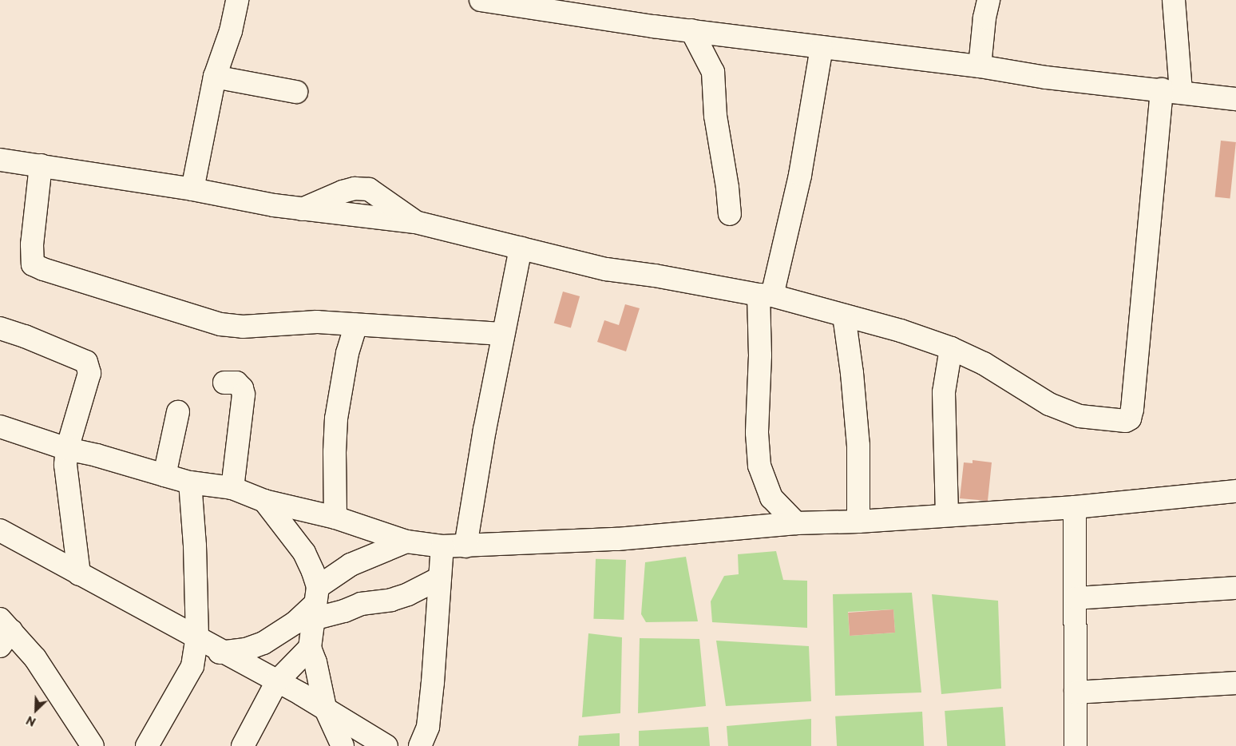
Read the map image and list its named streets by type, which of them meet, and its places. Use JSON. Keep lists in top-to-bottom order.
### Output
{
  "north": "bottom left"
}
